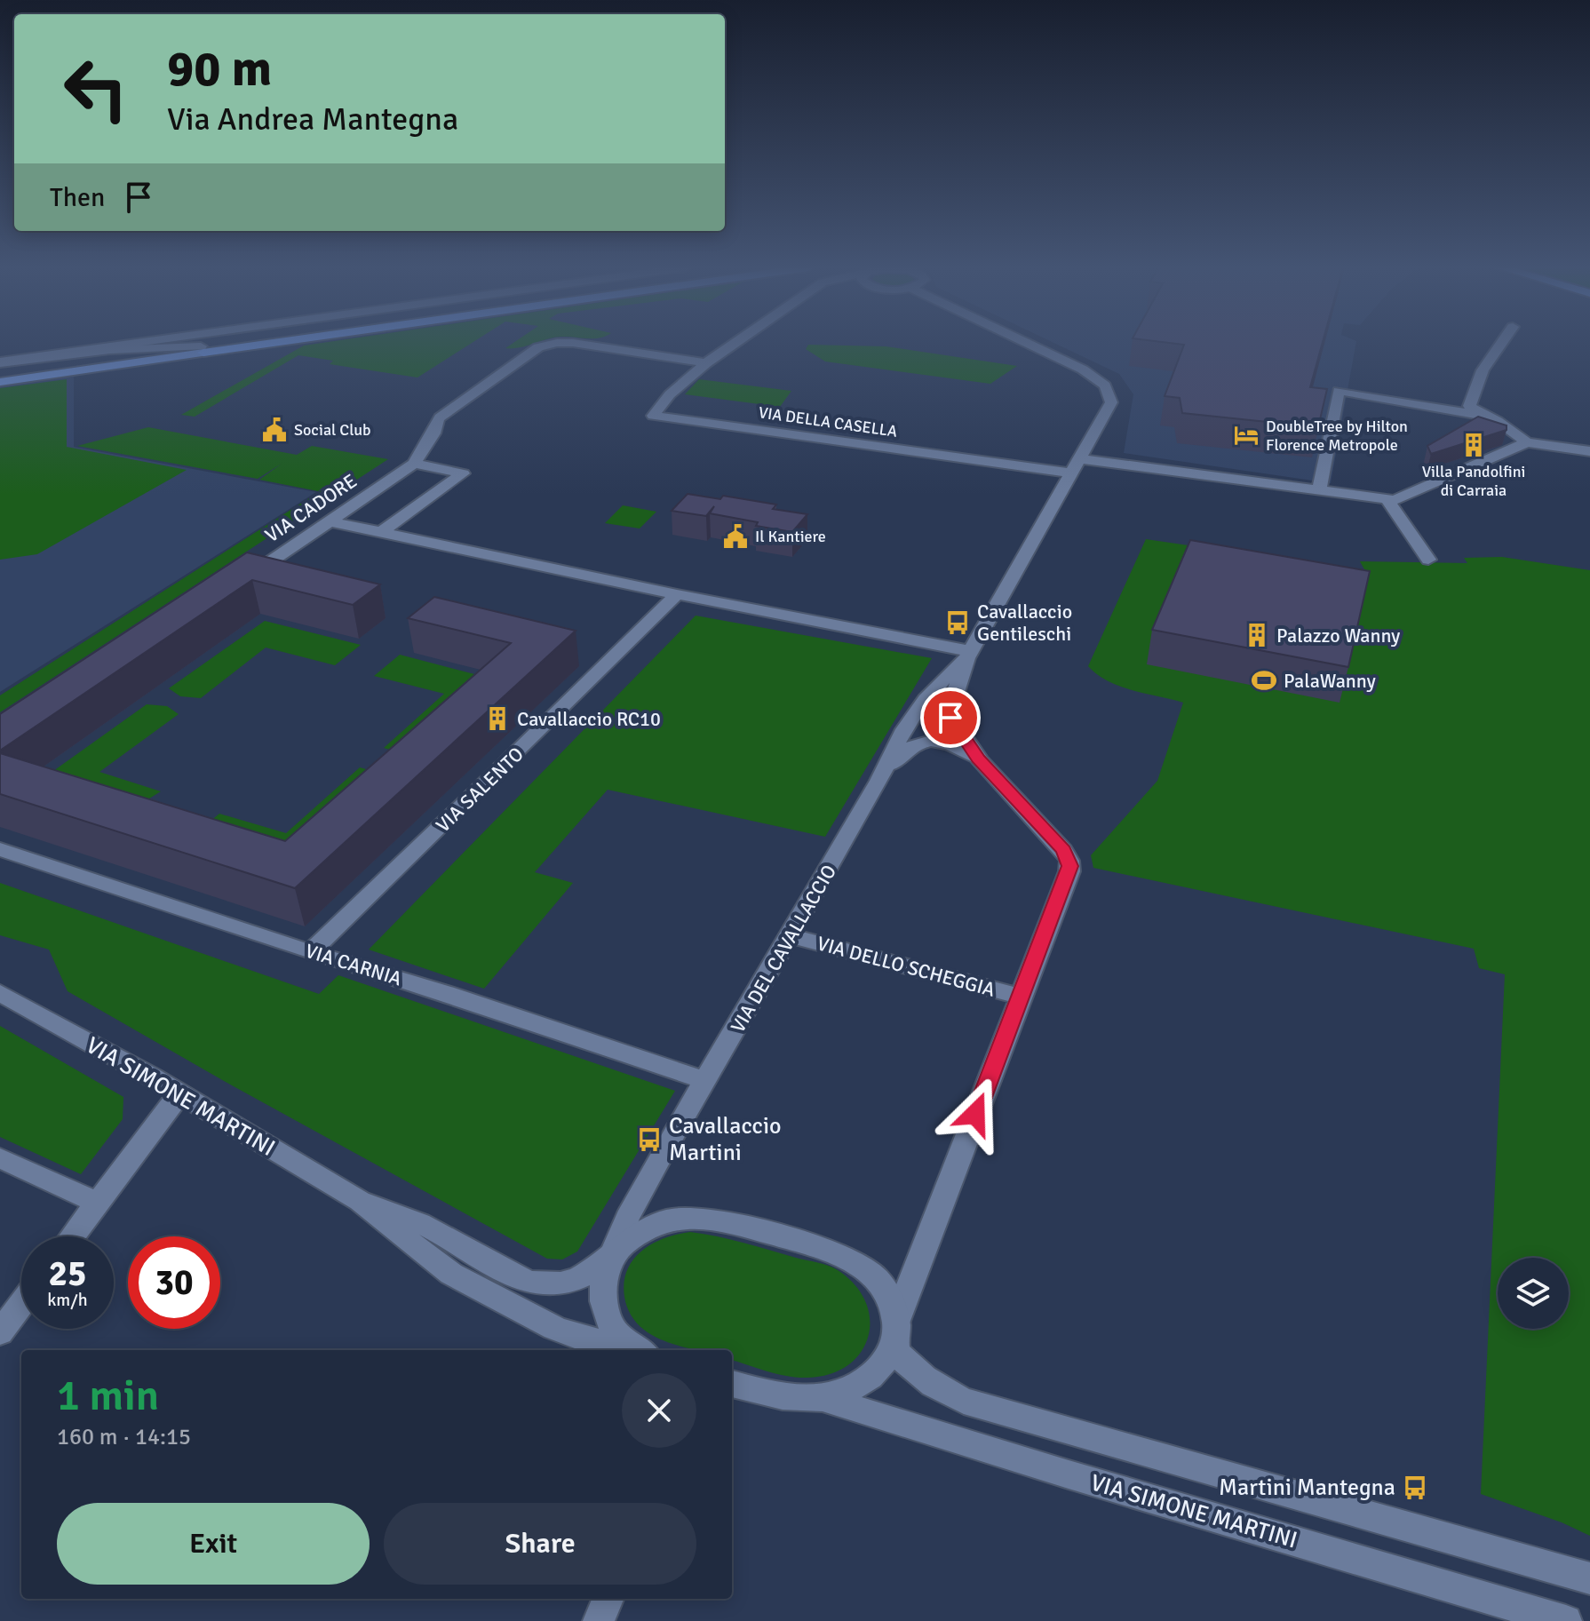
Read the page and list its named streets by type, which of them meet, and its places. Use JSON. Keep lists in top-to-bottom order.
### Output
{
  "streets": {
    "street": [
      "VIA DELLA CASELLA",
      "VIA CADORE",
      "VIA SALENTO",
      "VIA DEL CAVALLACCIO",
      "VIA CARNIA",
      "VIA DELLO SCHEGGIA",
      "VIA SIMONE MARTINI"
    ]
  },
  "crossings": [
    ["VIA DELLA CASELLA", "VIA DEL CAVALLACCIO"],
    ["VIA SALENTO", "VIA CARNIA"],
    ["VIA DEL CAVALLACCIO", "VIA CARNIA"],
    ["VIA DEL CAVALLACCIO", "VIA DELLO SCHEGGIA"],
    ["VIA DEL CAVALLACCIO", "VIA SIMONE MARTINI"]
  ],
  "places": {
    "public building": ["Social Club", "Il Kantiere"],
    "hotel": ["DoubleTree by Hilton Florence Metropole"],
    "building": ["Villa Pandolfini di Carraia", "Palazzo Wanny", "Cavallaccio RC10"],
    "bus stop": ["Cavallaccio Gentileschi", "Cavallaccio Martini", "Martini Mantegna"],
    "sports": ["PalaWanny"]
  },
  "page": {
    "turn": ["90 m", "Via Andrea Mantegna"],
    "then": "Then",
    "speed": "25 km/h",
    "limit": "30",
    "heading": ["1 min", "160 m · 14:15"],
    "buttons": ["Exit", "Share"]
  }
}
